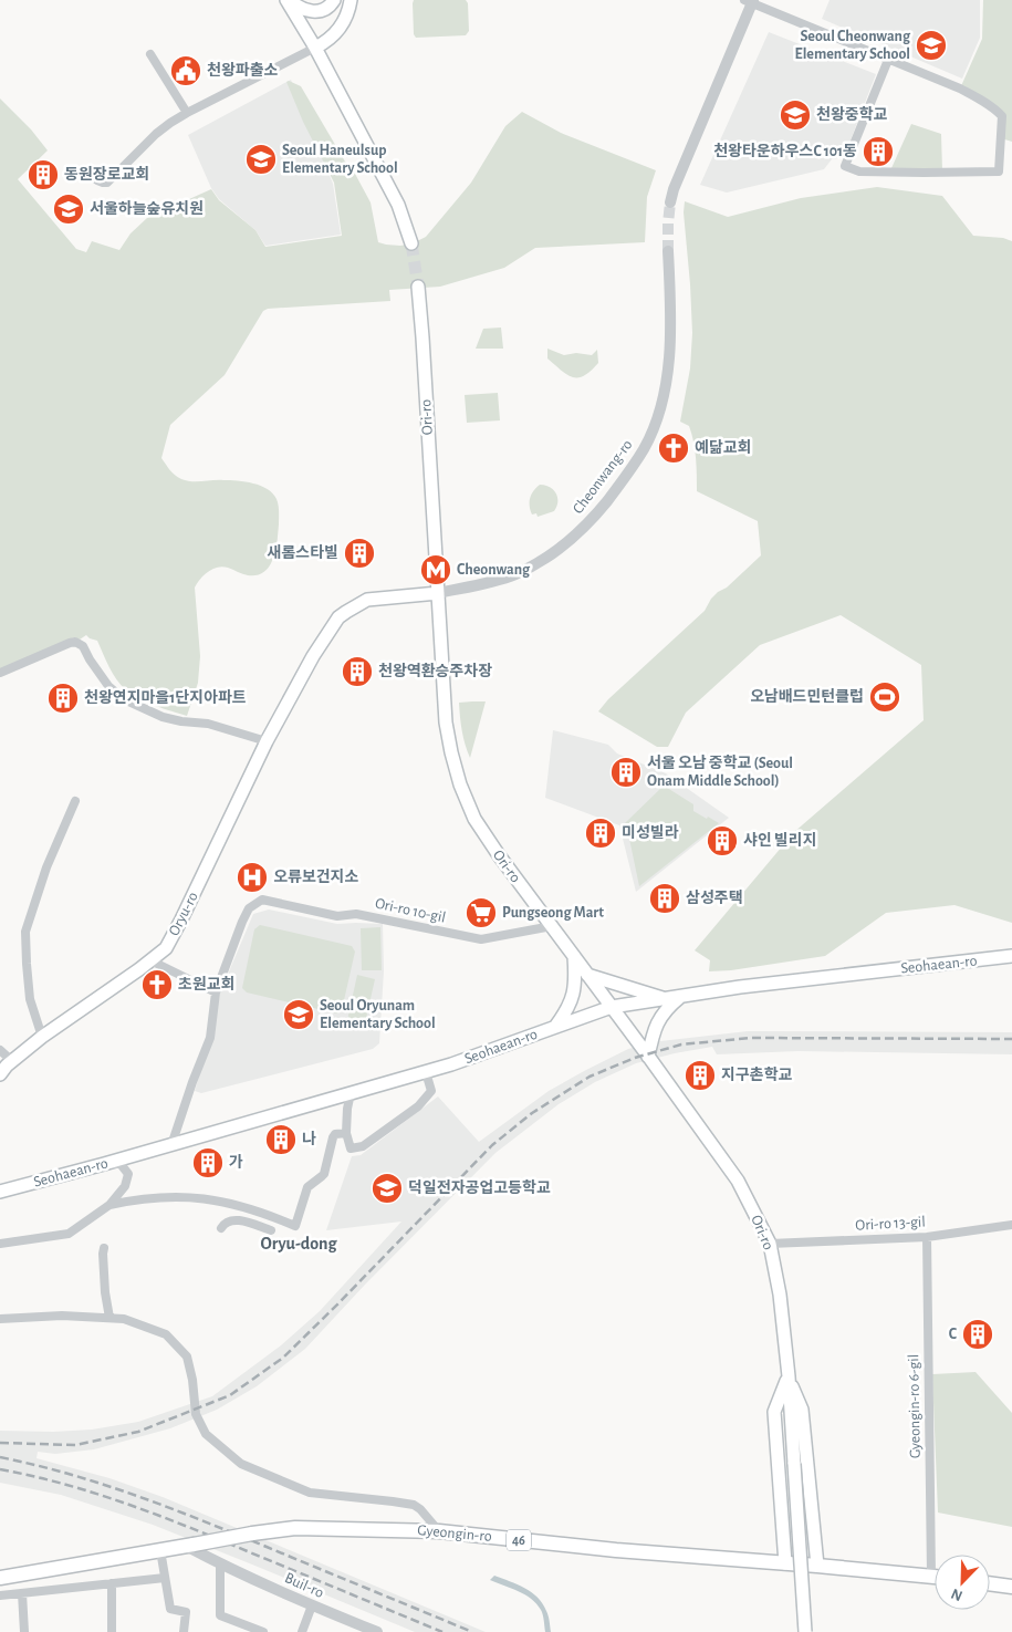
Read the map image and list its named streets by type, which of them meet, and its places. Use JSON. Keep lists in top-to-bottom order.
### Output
{
  "streets": {
    "main road": [
      "Ori-ro",
      "Oryu-ro",
      "Seohaean-ro",
      "Gyeongin-ro",
      "46"
    ],
    "street": [
      "Cheonwang-ro",
      "Ori-ro 10-gil",
      "Ori-ro 13-gil",
      "Gyeongin-ro 6-gil",
      "Buil-ro"
    ]
  },
  "crossings": [
    ["Ori-ro", "Cheonwang-ro"],
    ["Ori-ro", "Ori-ro 10-gil"],
    ["Ori-ro", "Oryu-ro"],
    ["Ori-ro", "Seohaean-ro"],
    ["Ori-ro", "Ori-ro 13-gil"],
    ["Ori-ro", "Gyeongin-ro"],
    ["Cheonwang-ro", "Oryu-ro"],
    ["Ori-ro 13-gil", "Gyeongin-ro 6-gil"],
    ["Gyeongin-ro", "Buil-ro"]
  ],
  "districts": ["Oryu-dong"],
  "places": {
    "school or university": [
      "Seoul Cheonwang Elementary School",
      "천왕중학교",
      "Seoul Haneulsup Elementary School",
      "서울하늘숲유치원",
      "Seoul Oryunam Elementary School",
      "덕일전자공업고등학교"
    ],
    "public building": ["천왕파출소"],
    "building": [
      "천왕타운하우스C 101동",
      "동원장로교회",
      "새롬스타빌",
      "천왕역환승주차장",
      "천왕연지마을1단지아파트",
      "서울 오남 중학교 (Seoul Onam Middle School)",
      "미성빌라",
      "샤인 빌리지",
      "삼성주택",
      "지구촌학교",
      "나",
      "가",
      "C"
    ],
    "church": ["예닮교회", "초원교회"],
    "metro station": ["Cheonwang"],
    "sports": ["오남배드민턴클럽"],
    "hospital": ["오류보건지소"],
    "supermarket": ["Pungseong Mart"]
  },
  "north": "bottom left"
}
